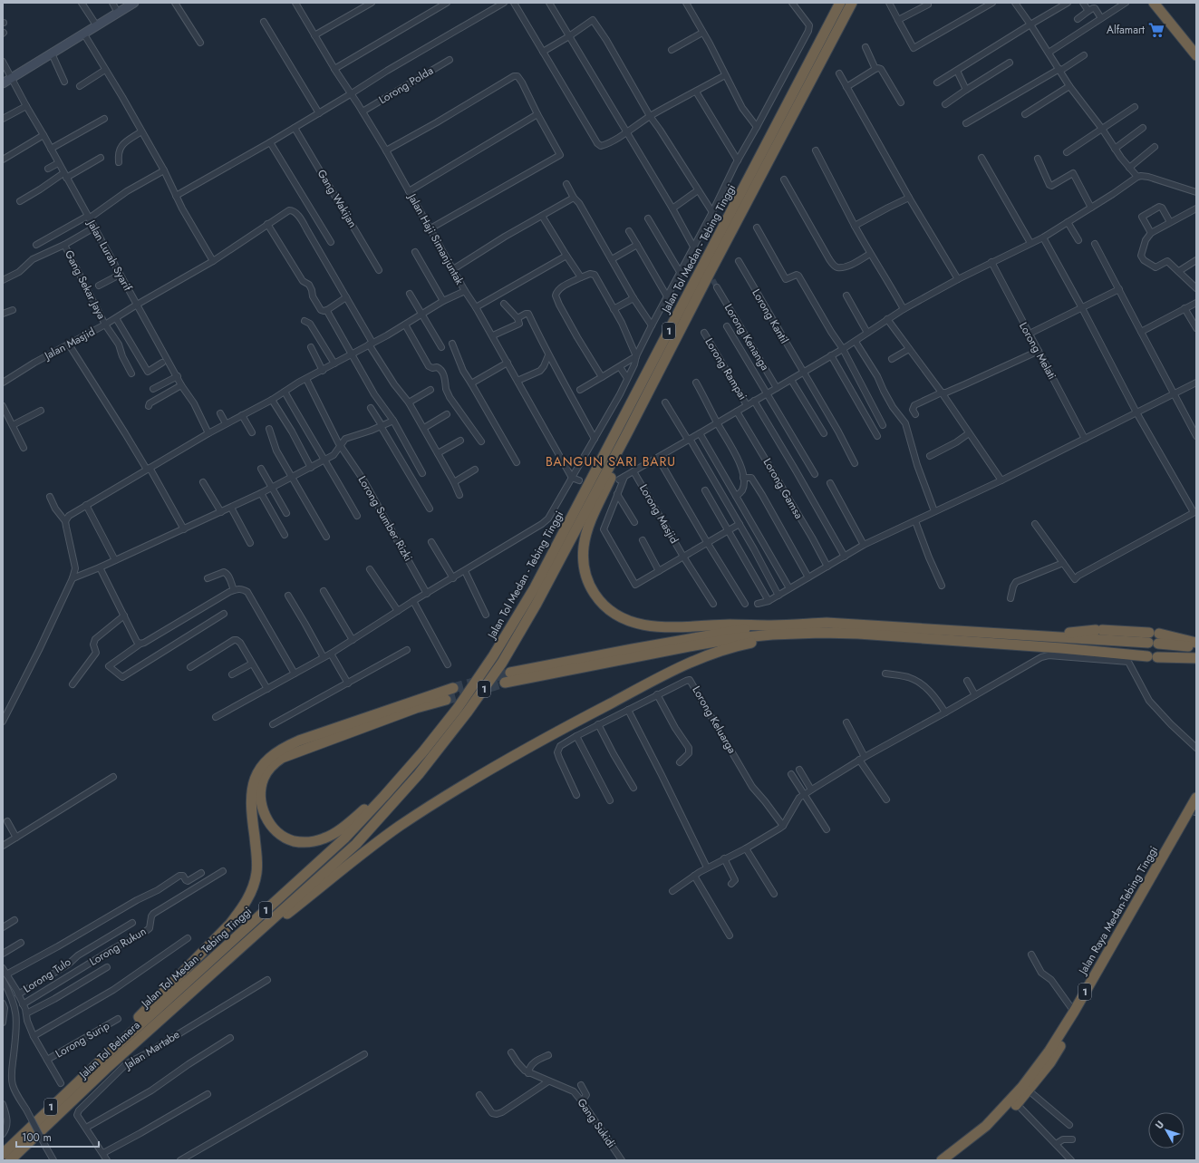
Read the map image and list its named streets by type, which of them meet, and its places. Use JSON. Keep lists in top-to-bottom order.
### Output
{
  "streets": {
    "highway": [
      "Jalan Tol Medan - Tebing Tinggi",
      "1",
      "Jalan Raya Medan-Tebing Tinggi",
      "Jalan Tol Belmera"
    ],
    "street": [
      "Lorong Polda",
      "Gang Wakijan",
      "Jalan Haji Simanjuntak",
      "Jalan Lurah Syarif",
      "Gang Sekar Jaya",
      "Lorong Kantil",
      "Lorong Kenanga",
      "Jalan Masjid",
      "Lorong Melati",
      "Lorong Rampai",
      "Lorong Gamsa",
      "Lorong Masjid",
      "Lorong Sumber Rizki",
      "Lorong Keluarga",
      "Lorong Rukun",
      "Lorong Tulo",
      "Lorong Surip",
      "Jalan Martabe",
      "Gang Sukidi"
    ]
  },
  "crossings": [
    ["Lorong Polda", "Jalan Haji Simanjuntak"],
    ["Jalan Tol Medan - Tebing Tinggi", "Jalan Tol Belmera"],
    ["Jalan Lurah Syarif", "Jalan Masjid"],
    ["Gang Sekar Jaya", "Jalan Masjid"]
  ],
  "districts": ["BANGUN SARI BARU"],
  "places": {
    "supermarket": ["Alfamart"]
  },
  "scale_bar": "100 m",
  "north": "top left"
}
